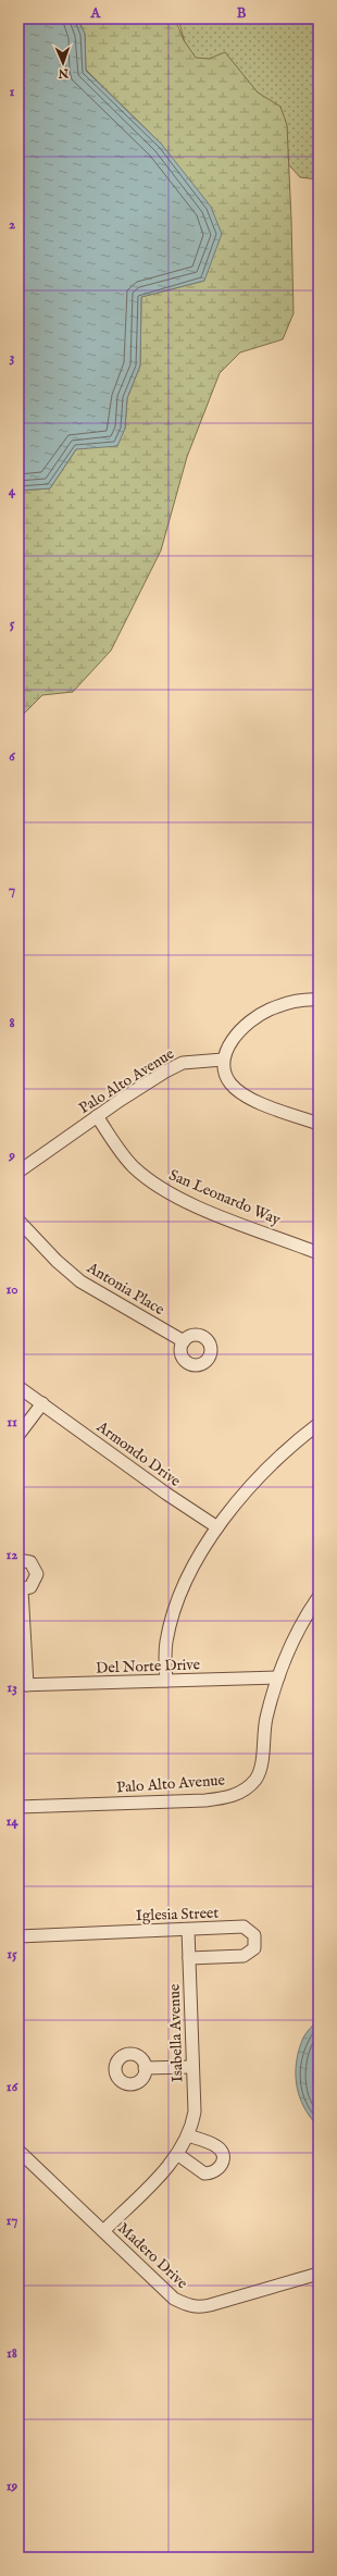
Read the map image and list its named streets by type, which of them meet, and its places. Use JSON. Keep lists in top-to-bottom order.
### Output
{
  "streets": {
    "street": [
      "Palo Alto Avenue",
      "San Leonardo Way",
      "Antonia Place",
      "Armondo Drive",
      "Del Norte Drive",
      "Iglesia Street",
      "Isabella Avenue",
      "Madero Drive"
    ]
  },
  "crossings": [
    ["Palo Alto Avenue", "San Leonardo Way"],
    ["Palo Alto Avenue", "Del Norte Drive"],
    ["Iglesia Street", "Isabella Avenue"],
    ["Isabella Avenue", "Madero Drive"]
  ],
  "north": "bottom",
  "grid": {
    "columns": ["A", "B"],
    "rows": [
      "1",
      "2",
      "3",
      "4",
      "5",
      "6",
      "7",
      "8",
      "9",
      "10",
      "11",
      "12",
      "13",
      "14",
      "15",
      "16",
      "17",
      "18",
      "19"
    ]
  }
}
